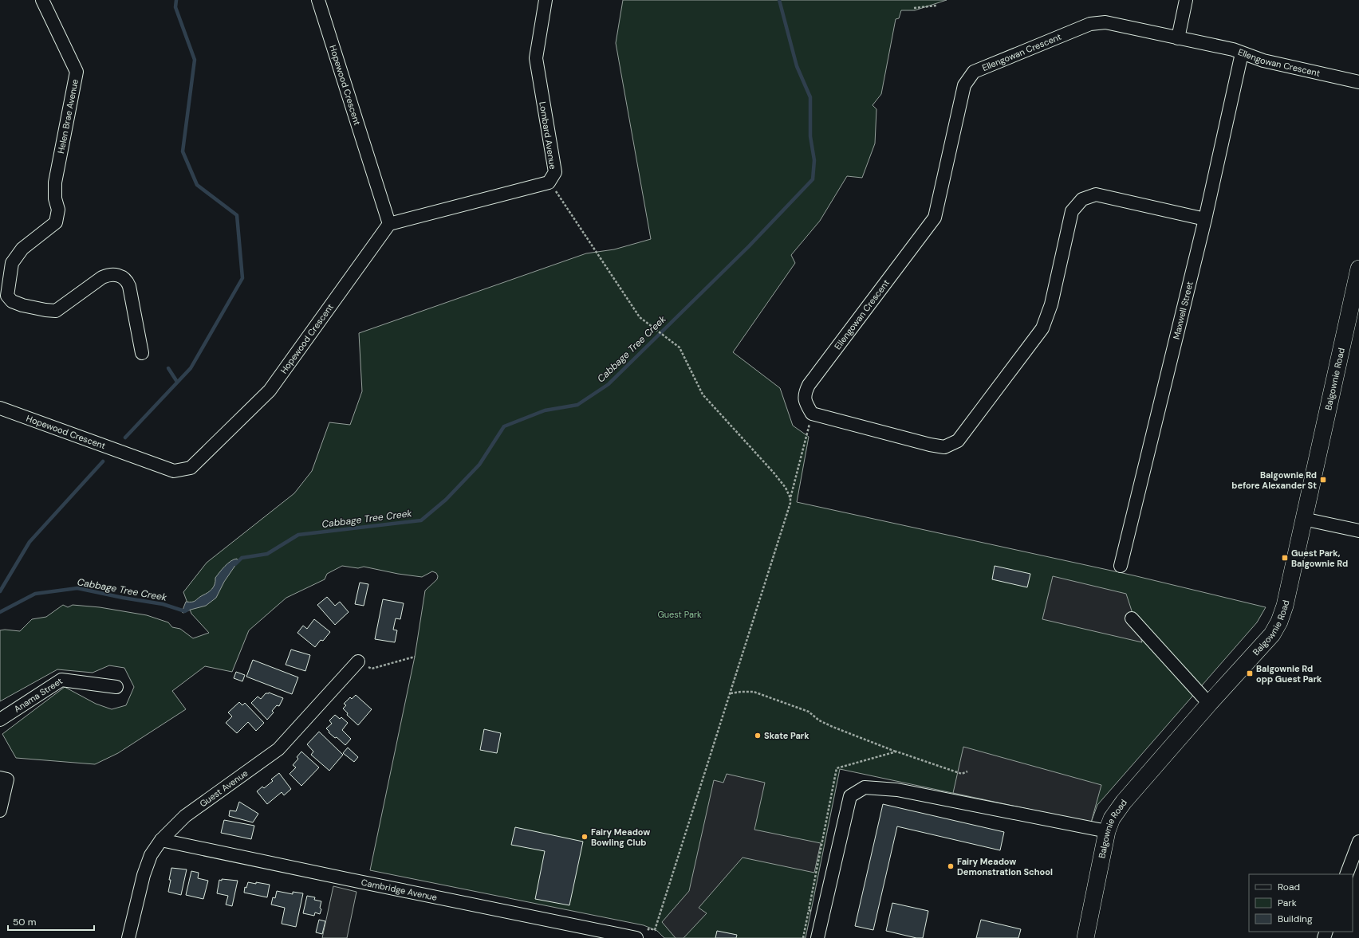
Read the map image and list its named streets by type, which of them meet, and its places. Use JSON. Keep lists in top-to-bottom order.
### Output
{
  "streets": {
    "main road": ["Balgownie Road"],
    "street": [
      "Ellengowan Crescent",
      "Hopewood Crescent",
      "Helen Brae Avenue",
      "Lombard Avenue",
      "Maxwell Street",
      "Anama Street",
      "Guest Avenue",
      "Cambridge Avenue"
    ]
  },
  "crossings": [
    ["Ellengowan Crescent", "Maxwell Street"],
    ["Hopewood Crescent", "Lombard Avenue"],
    ["Guest Avenue", "Cambridge Avenue"]
  ],
  "water": ["Cabbage Tree Creek"],
  "parks": ["Guest Park"],
  "places": {
    "transit": ["Balgownie Rd before Alexander St", "Guest Park, Balgownie Rd", "Balgownie Rd opp Guest Park"],
    "other": ["Skate Park", "Fairy Meadow Bowling Club", "Fairy Meadow Demonstration School"]
  },
  "legend": ["Road", "Park", "Building"],
  "scale_bar": "50 m"
}
